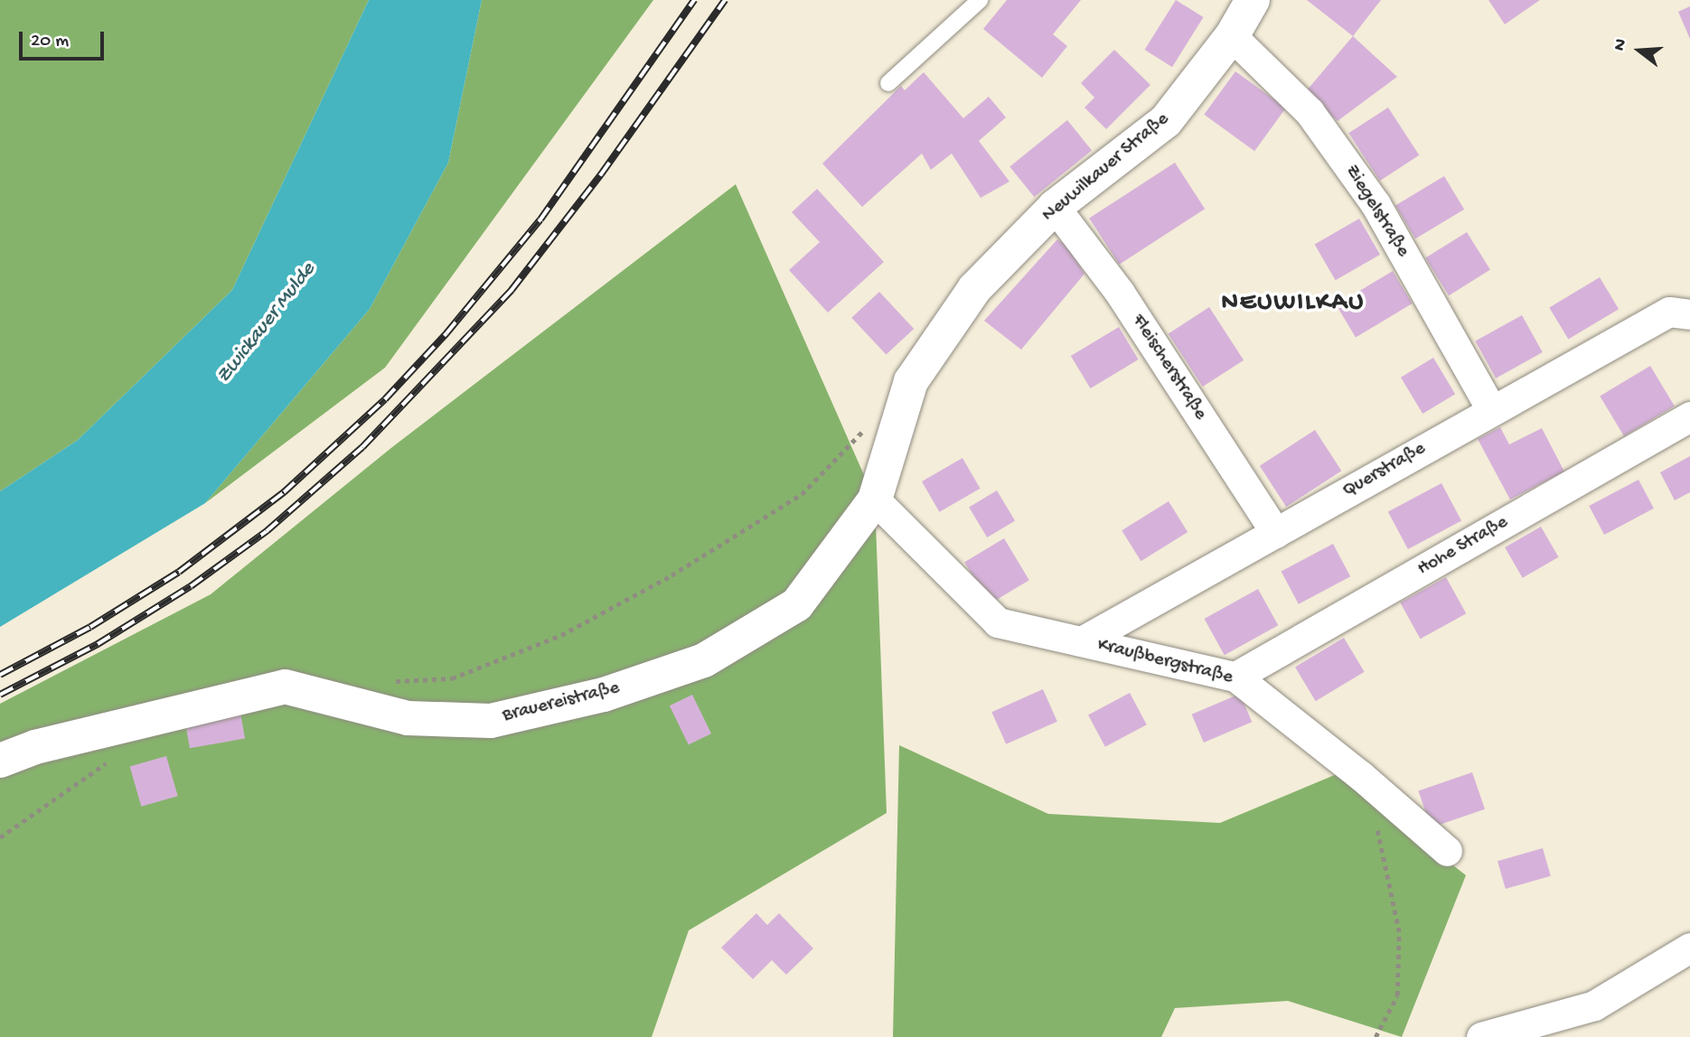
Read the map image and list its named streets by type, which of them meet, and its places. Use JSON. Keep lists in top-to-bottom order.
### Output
{
  "streets": {
    "street": [
      "Neuwilkauer Straße",
      "Ziegelstraße",
      "Fleischerstraße",
      "Querstraße",
      "Hohe Straße",
      "Kraußbergstraße",
      "Brauereistraße"
    ]
  },
  "crossings": [
    ["Neuwilkauer Straße", "Ziegelstraße"],
    ["Neuwilkauer Straße", "Fleischerstraße"],
    ["Neuwilkauer Straße", "Kraußbergstraße"],
    ["Neuwilkauer Straße", "Brauereistraße"],
    ["Ziegelstraße", "Querstraße"],
    ["Fleischerstraße", "Querstraße"],
    ["Querstraße", "Kraußbergstraße"],
    ["Hohe Straße", "Kraußbergstraße"],
    ["Kraußbergstraße", "Brauereistraße"]
  ],
  "districts": ["NEUWILKAU"],
  "water": ["Zwickauer Mulde"],
  "scale_bar": "20 m",
  "north": "left"
}
